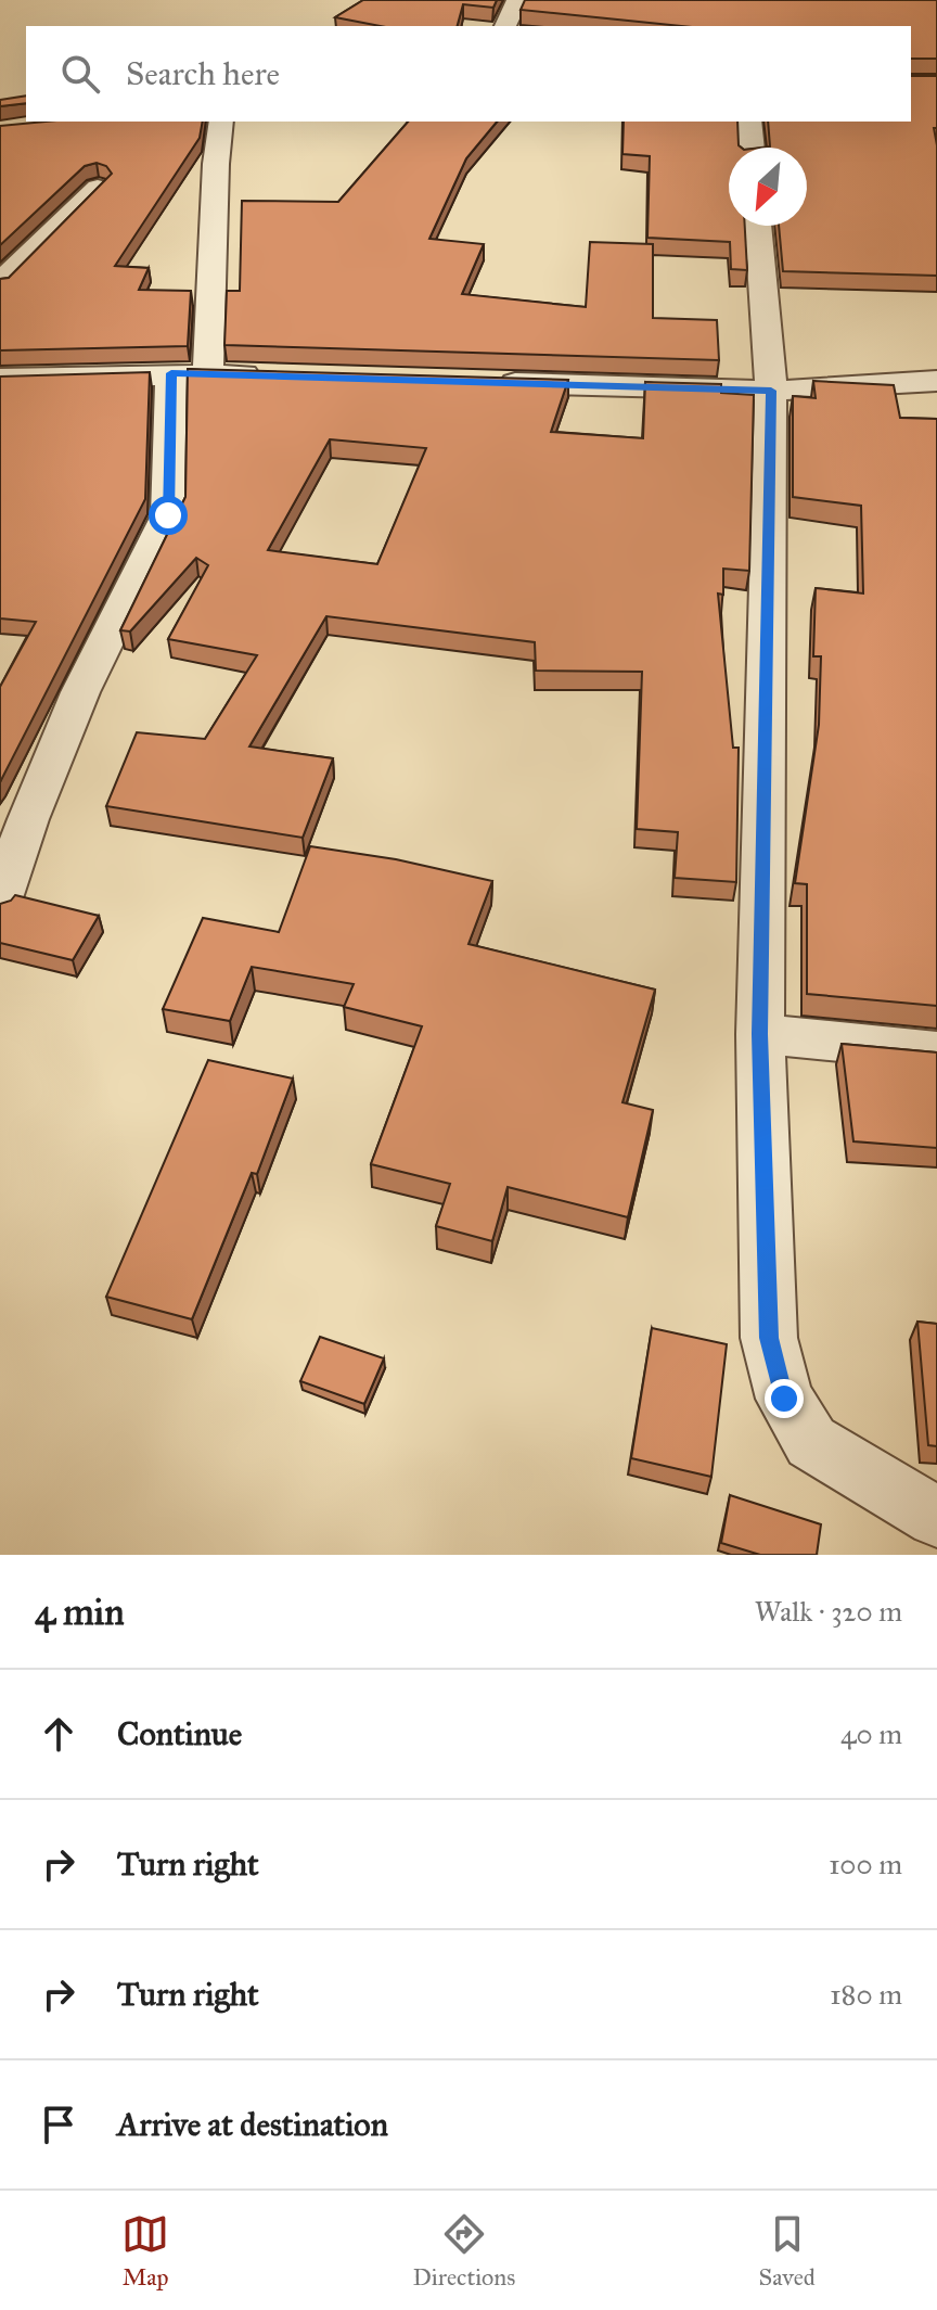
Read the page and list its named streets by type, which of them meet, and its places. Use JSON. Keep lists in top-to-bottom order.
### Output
{
  "north": "bottom left",
  "page": {
    "search": "Search here",
    "heading": ["4 min", "Walk · 320 m"],
    "list": [
      ["Continue", "40 m"],
      ["Turn right", "100 m"],
      ["Turn right", "180 m"],
      "Arrive at destination"
    ],
    "nav": ["Map", "Directions", "Saved"]
  }
}
